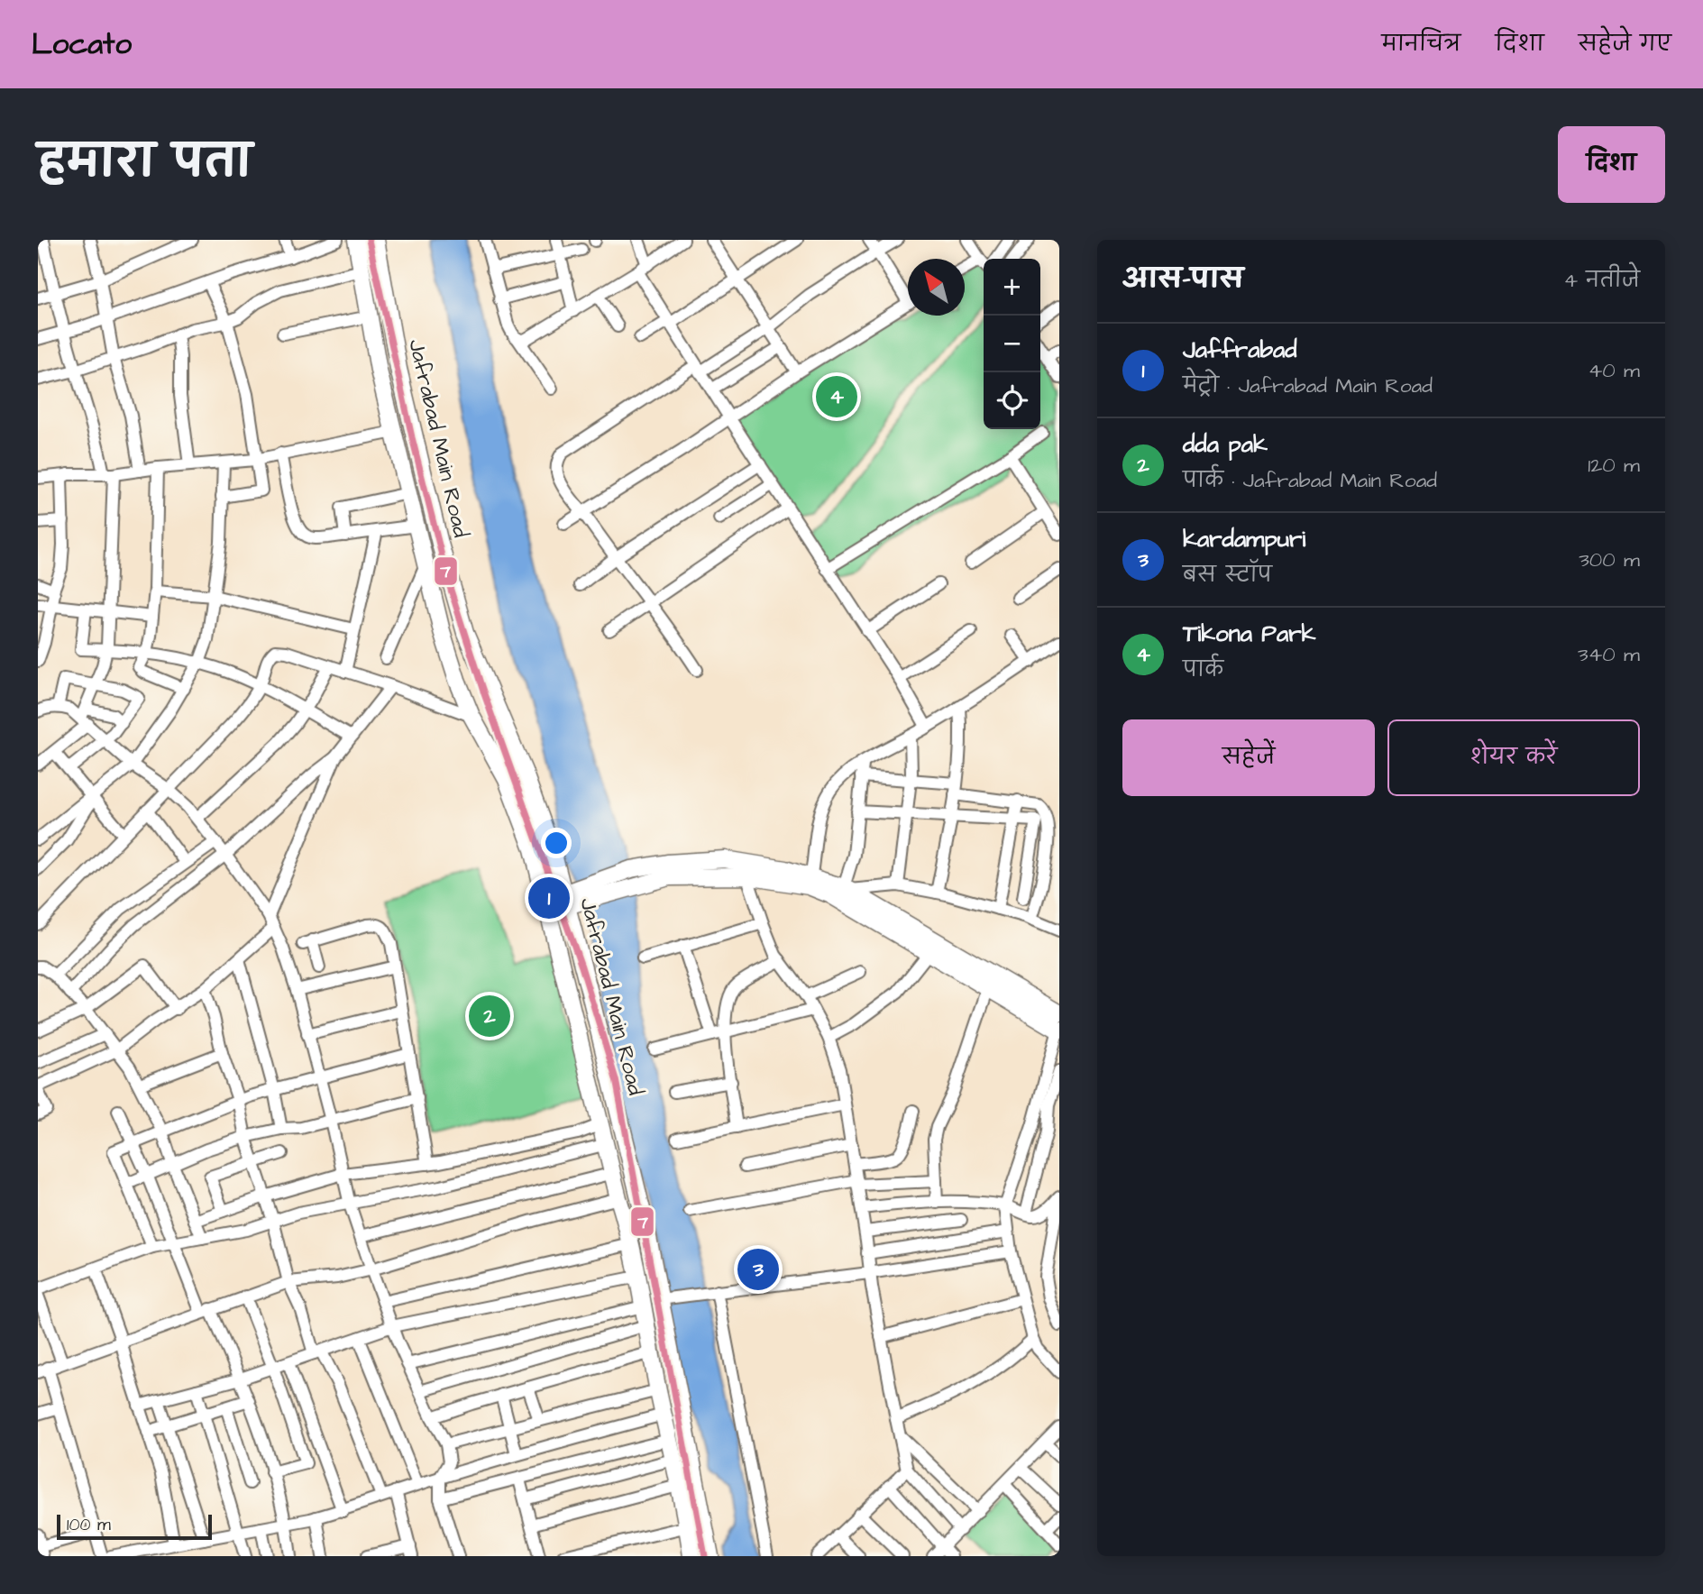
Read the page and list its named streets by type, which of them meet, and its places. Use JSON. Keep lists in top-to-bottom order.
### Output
{
  "streets": {
    "main road": ["Jafrabad Main Road"]
  },
  "lines": ["transit line 7"],
  "scale_bar": "100 m",
  "north": "top left",
  "page": {
    "header": "Locato",
    "nav": ["मानचित्र", "दिशा", "सहेजे गए"],
    "title": "हमारा पता",
    "buttons": [
      "दिशा",
      ["सहेजें", "शेयर करें"]
    ],
    "heading": ["आस-पास", "4 नतीजे"],
    "map_buttons": ["+", "−"],
    "list": [
      {
        "mark": "1",
        "name": "Jaffrabad",
        "note": "मेट्रो · Jafrabad Main Road",
        "value": "40 m"
      },
      {
        "mark": "2",
        "name": "dda pak",
        "note": "पार्क · Jafrabad Main Road",
        "value": "120 m"
      },
      {
        "mark": "3",
        "name": "kardampuri",
        "note": "बस स्टॉप",
        "value": "300 m"
      },
      {
        "mark": "4",
        "name": "Tikona Park",
        "note": "पार्क",
        "value": "340 m"
      }
    ],
    "pins": [
      "4",
      "1",
      "2",
      "3"
    ],
    "scale": "100 m"
  }
}
